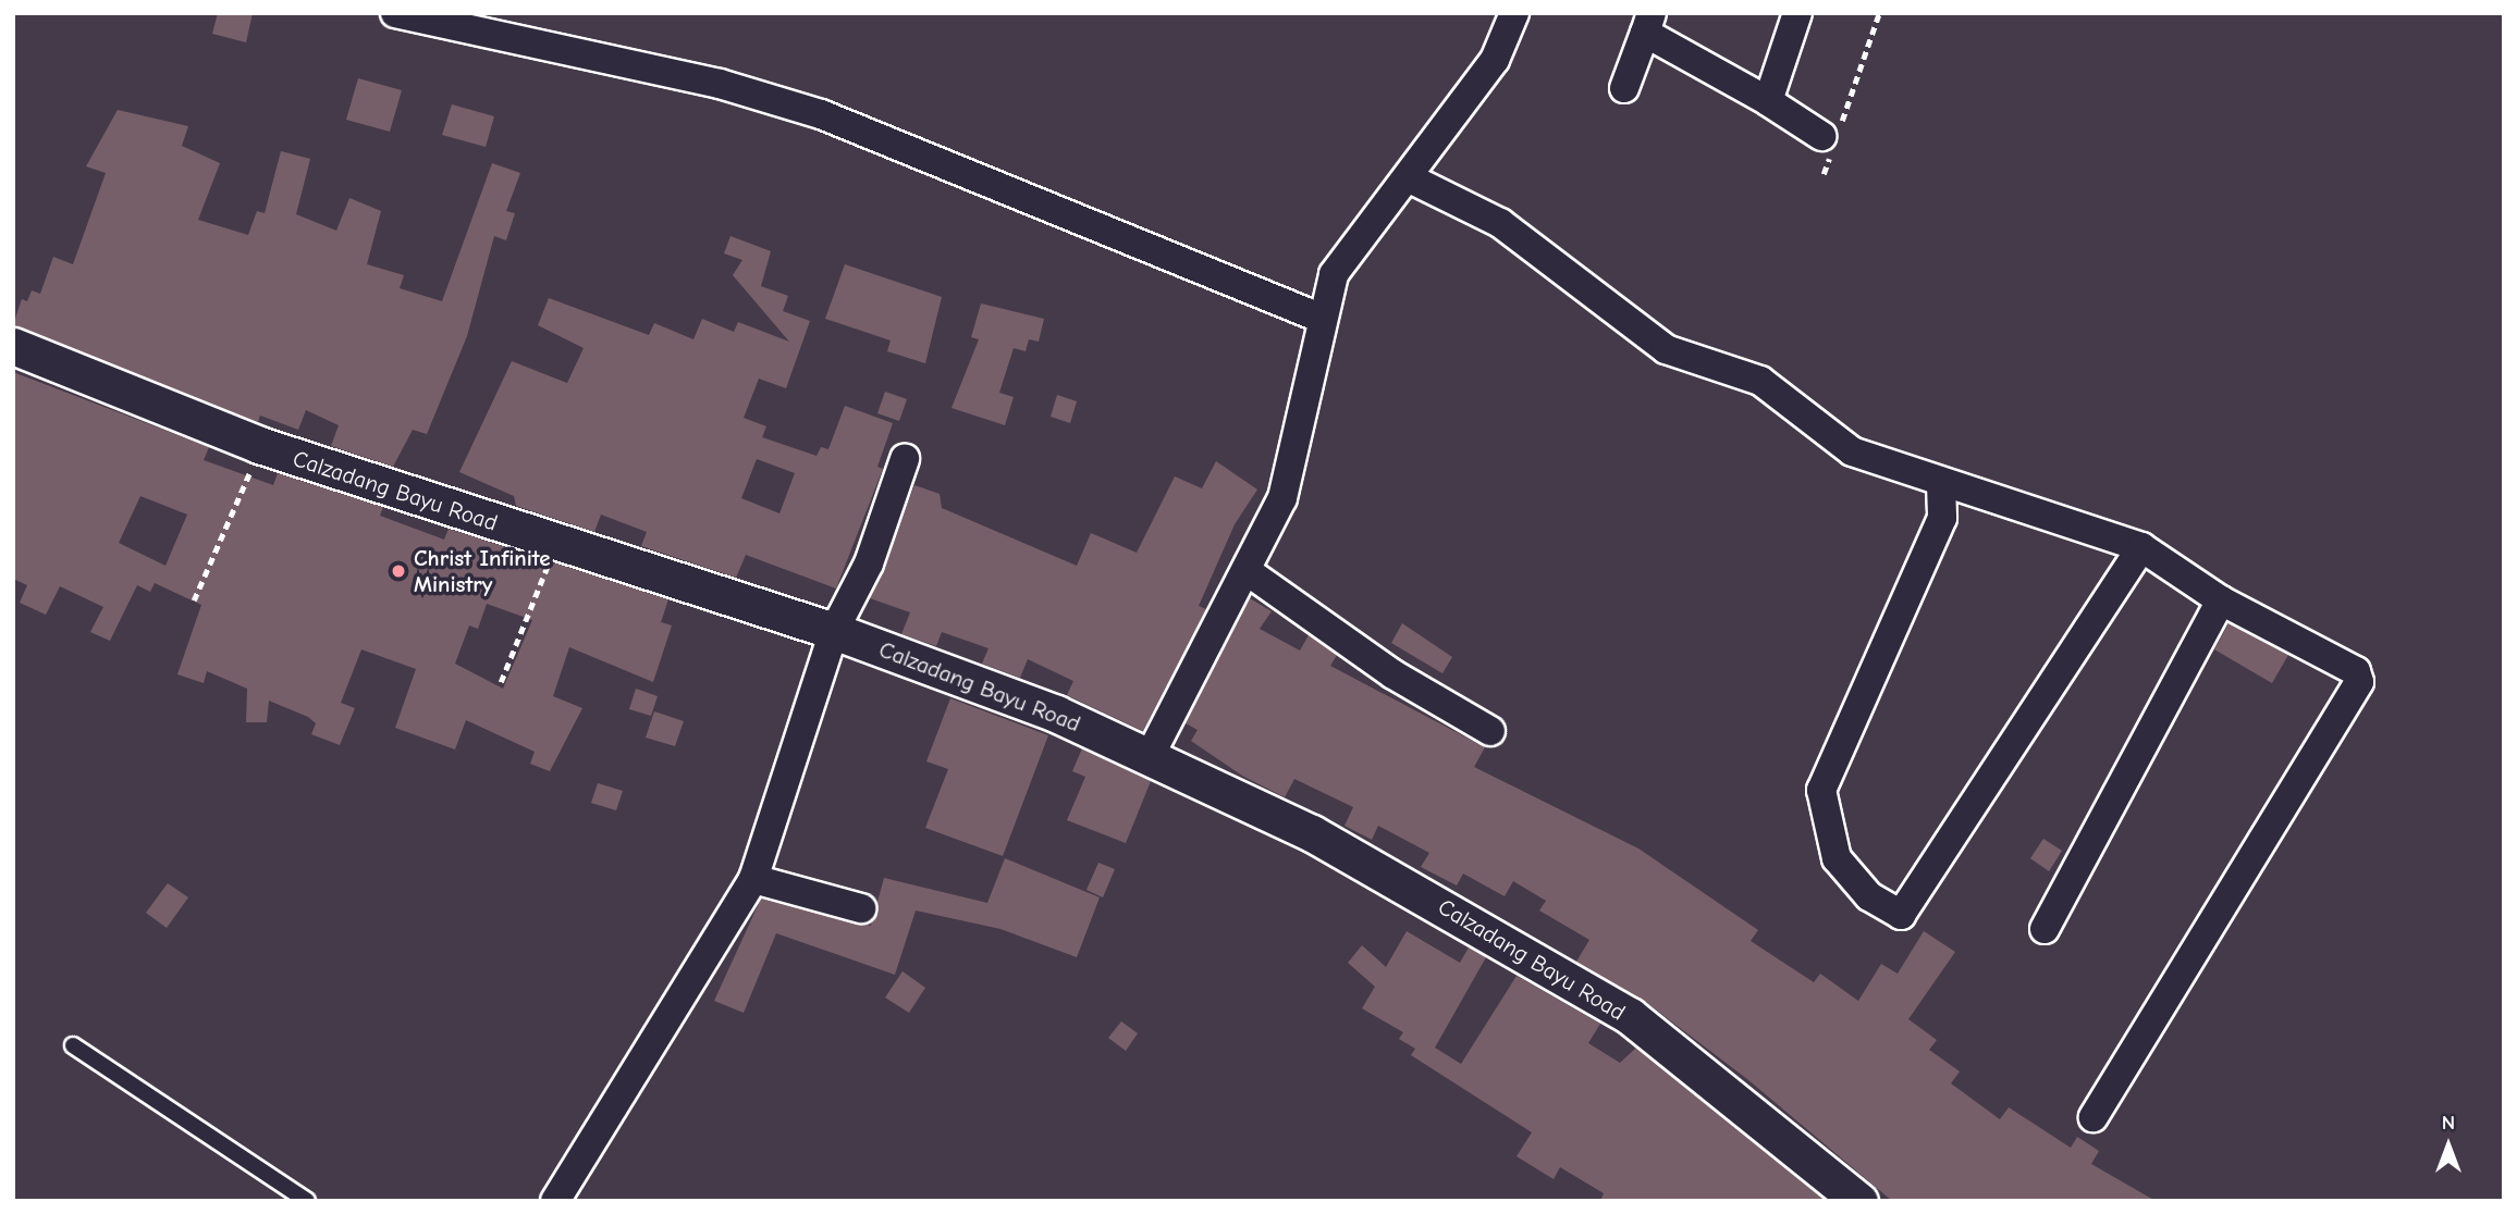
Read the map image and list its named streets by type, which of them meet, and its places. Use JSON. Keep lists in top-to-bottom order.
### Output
{
  "streets": {
    "street": ["Calzadang Bayu Road"]
  },
  "places": ["Christ Infinite Ministry"],
  "north": "top"
}
